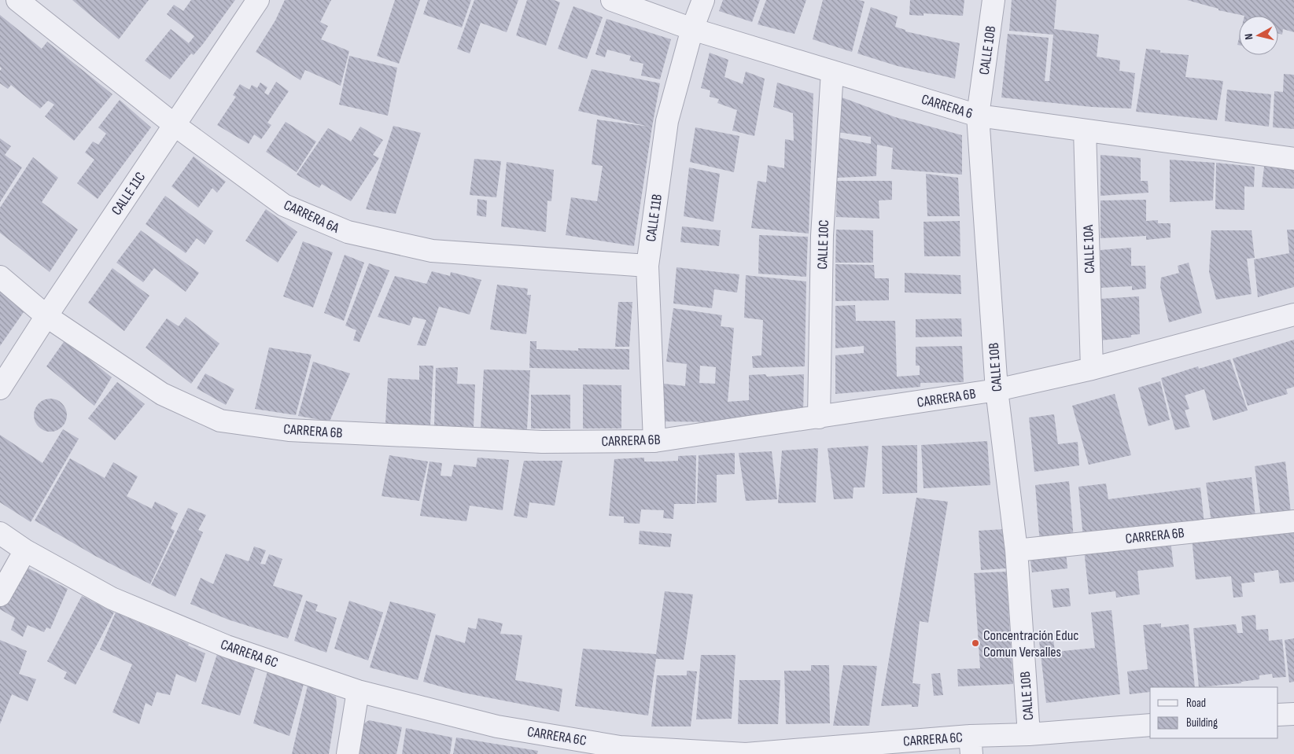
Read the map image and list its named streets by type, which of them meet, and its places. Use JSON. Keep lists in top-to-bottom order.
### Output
{
  "streets": {
    "street": [
      "CALLE 10B",
      "CARRERA 6",
      "CALLE 11C",
      "CARRERA 6A",
      "CALLE 11B",
      "CALLE 10C",
      "CALLE 10A",
      "CARRERA 6B",
      "CARRERA 6C"
    ]
  },
  "crossings": [
    ["CALLE 10B", "CARRERA 6"],
    ["CALLE 10B", "CARRERA 6B"],
    ["CALLE 10B", "CARRERA 6C"],
    ["CARRERA 6", "CALLE 11B"],
    ["CARRERA 6", "CALLE 10C"],
    ["CARRERA 6", "CALLE 10A"],
    ["CALLE 11C", "CARRERA 6A"],
    ["CALLE 11C", "CARRERA 6B"],
    ["CARRERA 6A", "CALLE 11B"],
    ["CALLE 11B", "CARRERA 6B"],
    ["CALLE 10C", "CARRERA 6B"],
    ["CALLE 10A", "CARRERA 6B"]
  ],
  "places": ["Concentración Educ Comun Versalles"],
  "legend": ["Road", "Building"],
  "north": "left"
}
